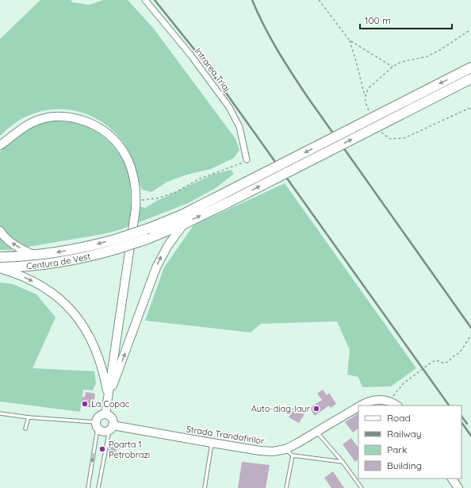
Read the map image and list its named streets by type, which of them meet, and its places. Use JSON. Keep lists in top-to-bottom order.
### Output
{
  "streets": {
    "highway": ["Centura de Vest"],
    "main road": ["Strada Trandafirilor"],
    "street": ["Intrarea Triaj"]
  },
  "places": ["La Copac", "Auto-diag-laur", "Poarta 1 Petrobrazi"],
  "legend": [
    "Road",
    "Railway",
    "Park",
    "Building"
  ],
  "scale_bar": "100 m"
}
